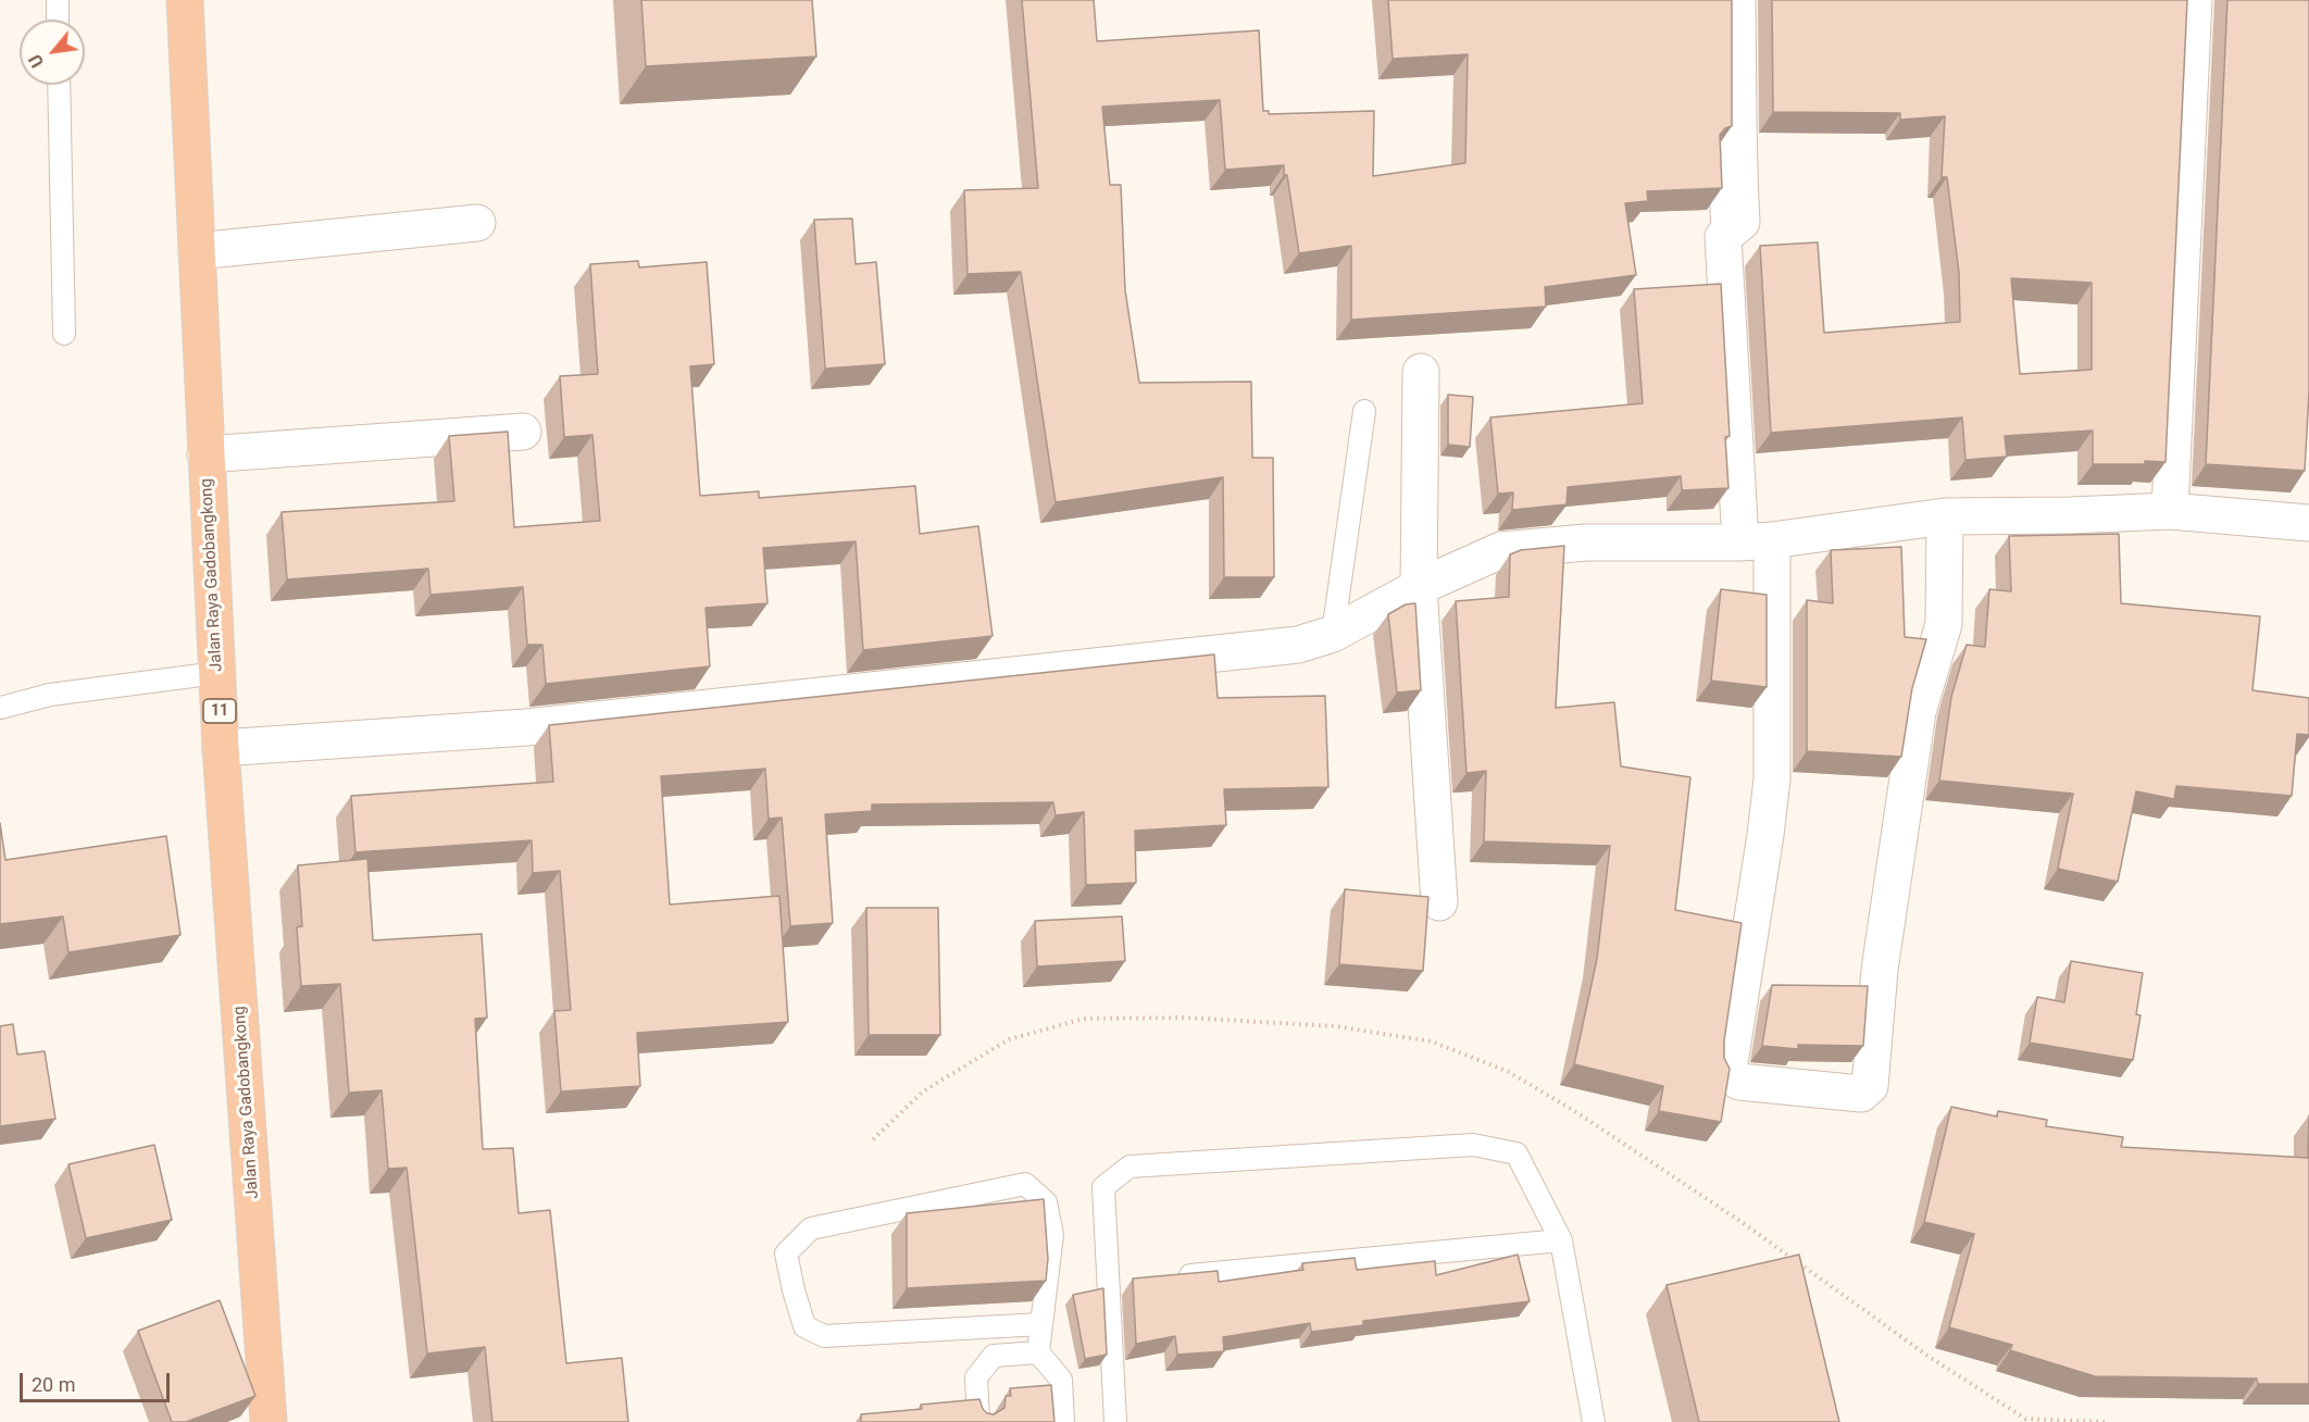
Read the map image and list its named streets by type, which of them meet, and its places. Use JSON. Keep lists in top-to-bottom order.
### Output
{
  "streets": {
    "highway": ["Jalan Raya Gadobangkong", "11"]
  },
  "scale_bar": "20 m",
  "north": "bottom left"
}
